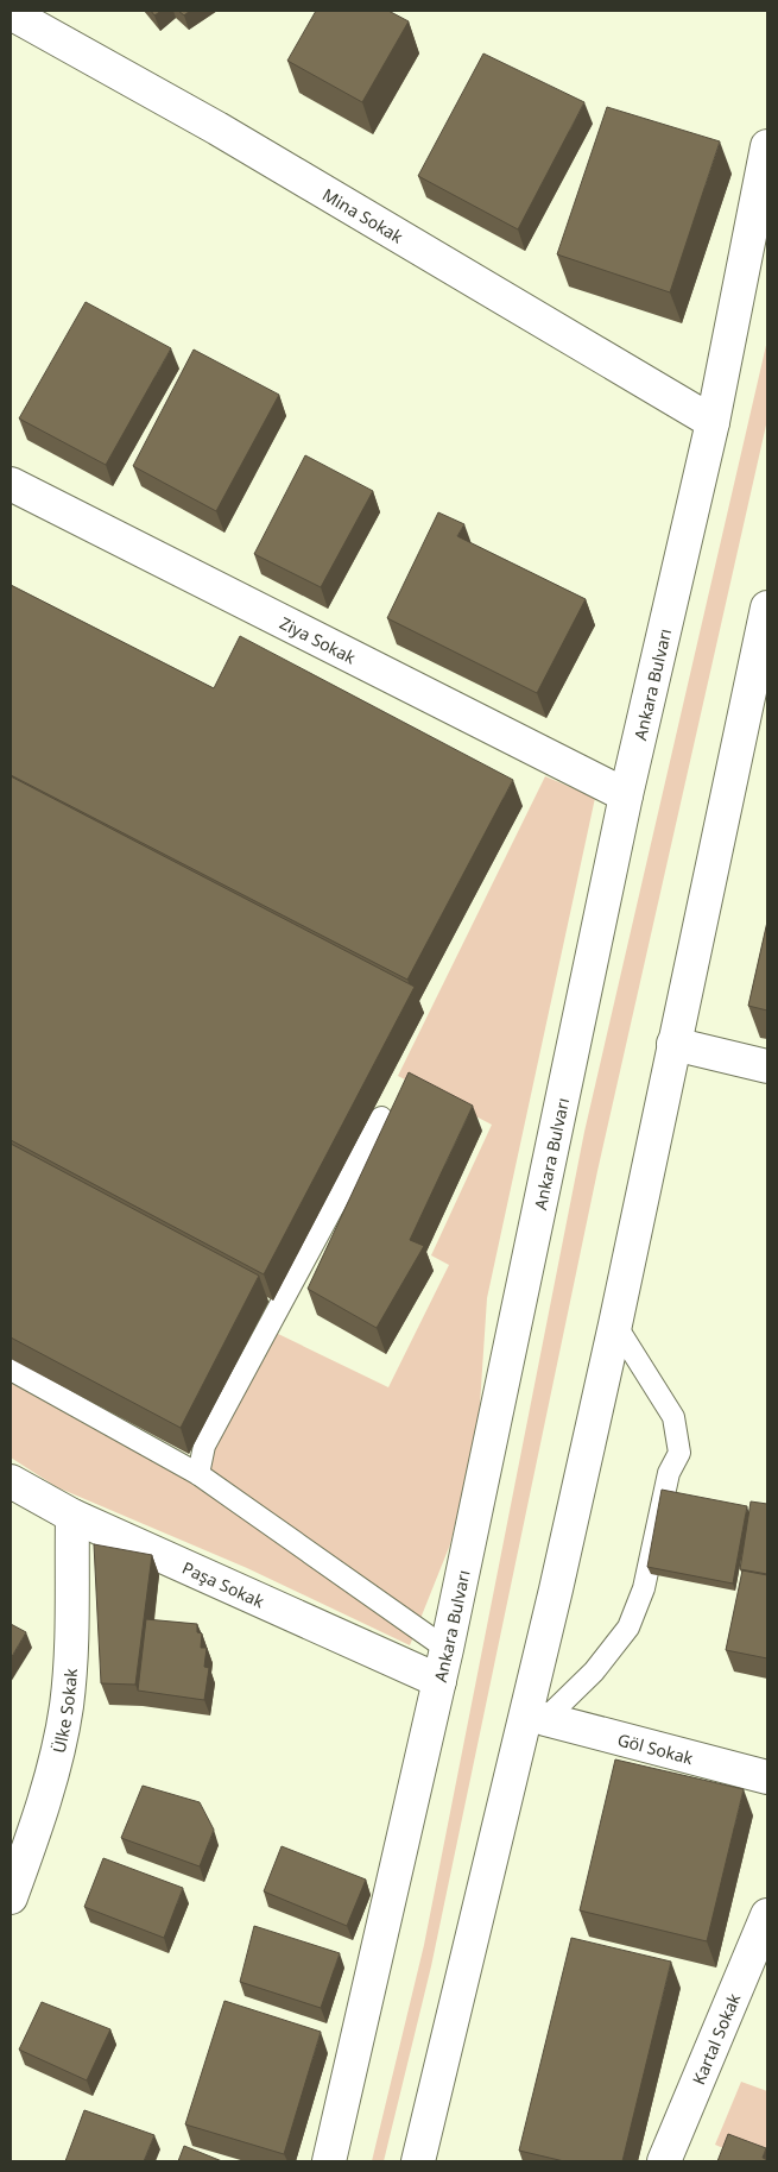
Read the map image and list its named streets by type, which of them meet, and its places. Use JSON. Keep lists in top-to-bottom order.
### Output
{
  "streets": {
    "main road": [
      "Mina Sokak",
      "Ziya Sokak",
      "Ankara Bulvarı",
      "Paşa Sokak",
      "Ülke Sokak",
      "Göl Sokak",
      "Kartal Sokak"
    ]
  },
  "crossings": [
    ["Mina Sokak", "Ankara Bulvarı"],
    ["Ziya Sokak", "Ankara Bulvarı"],
    ["Ankara Bulvarı", "Paşa Sokak"],
    ["Paşa Sokak", "Ülke Sokak"]
  ]
}
